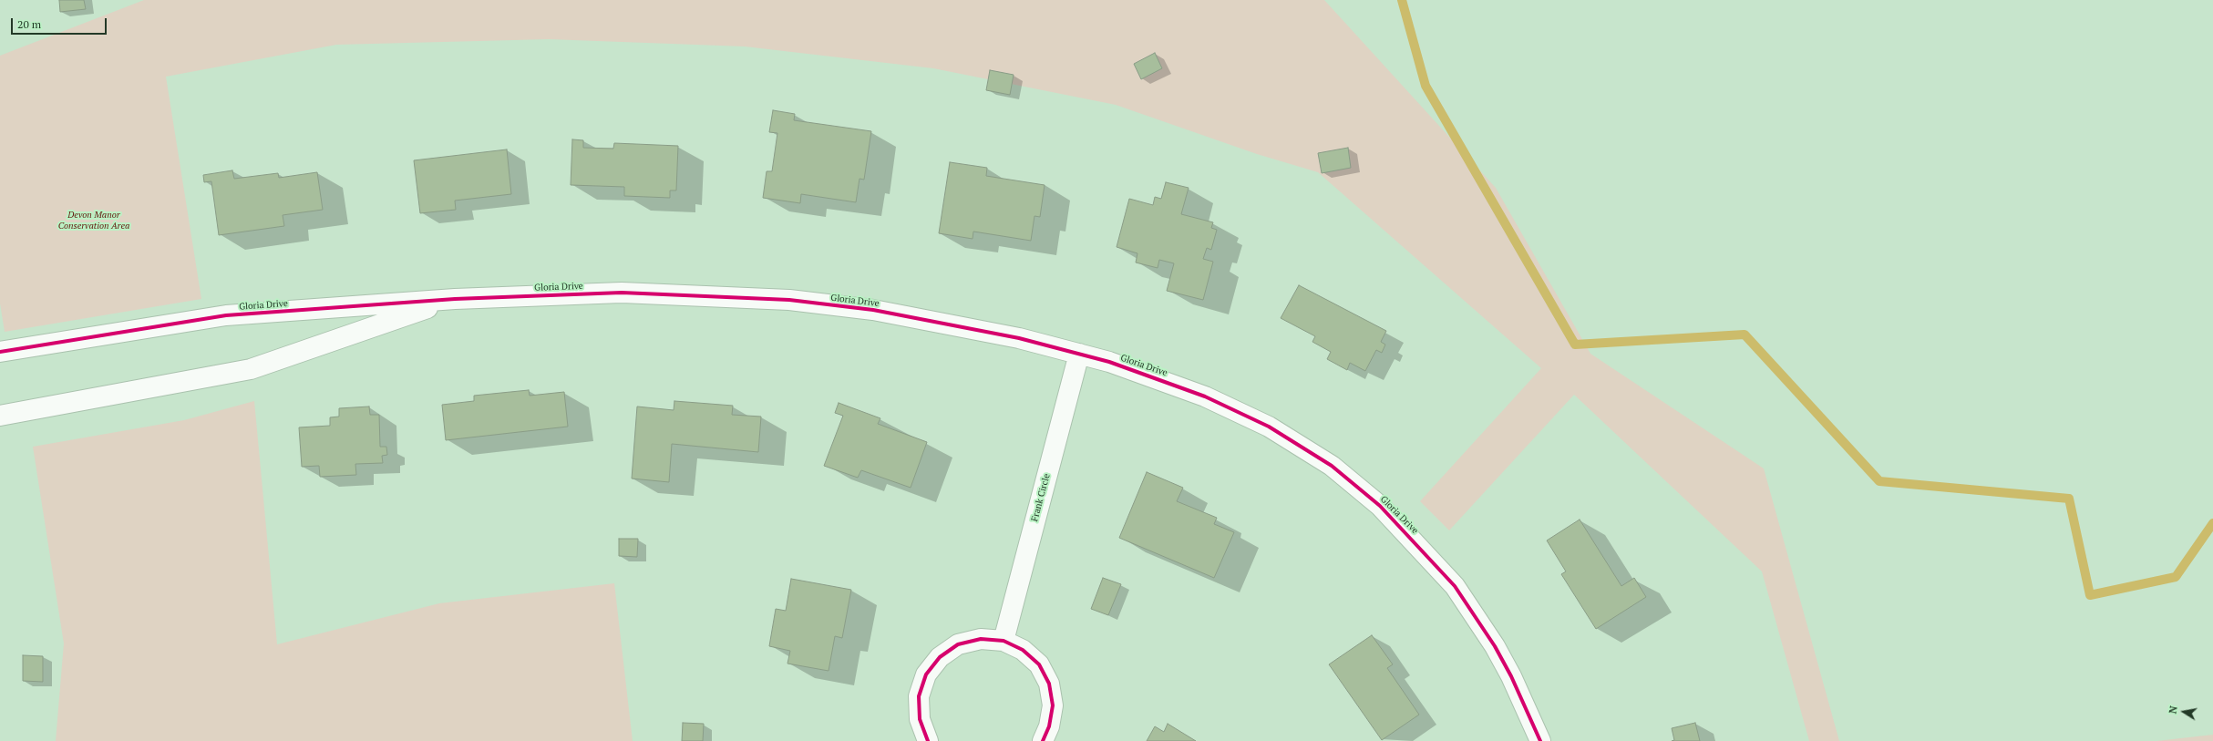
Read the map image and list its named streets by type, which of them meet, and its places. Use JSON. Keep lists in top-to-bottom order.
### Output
{
  "streets": {
    "street": ["Gloria Drive", "Frank Circle"]
  },
  "crossings": [
    ["Gloria Drive", "Frank Circle"]
  ],
  "parks": ["Devon Manor Conservation Area"],
  "scale_bar": "20 m",
  "north": "left"
}
